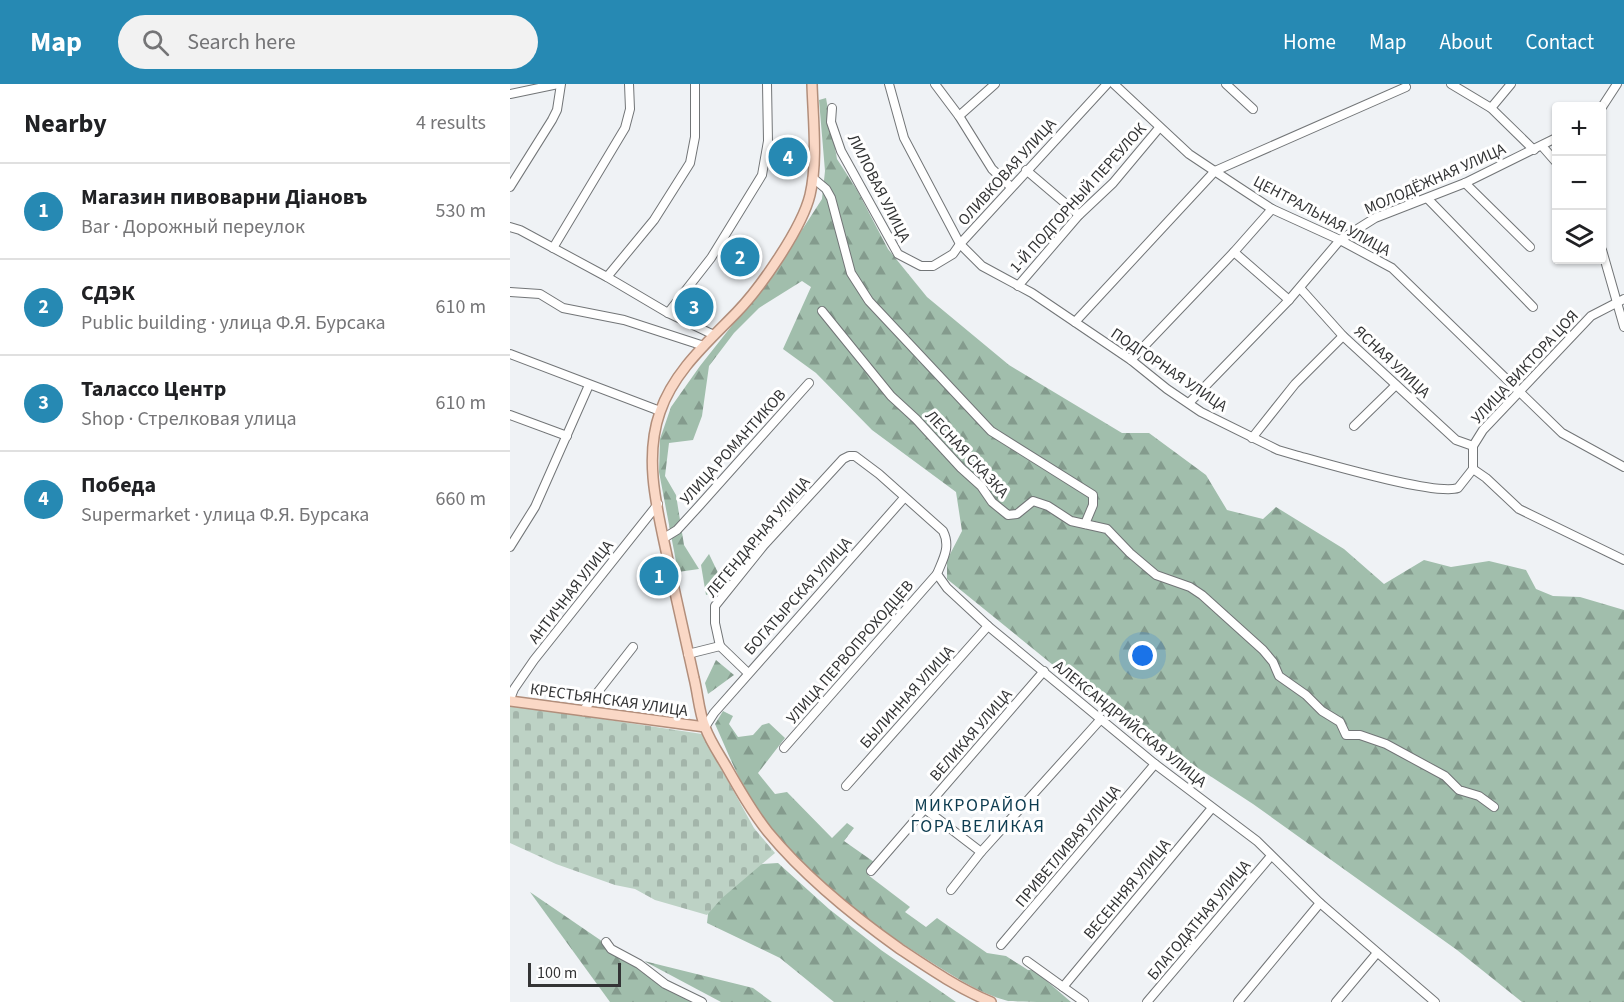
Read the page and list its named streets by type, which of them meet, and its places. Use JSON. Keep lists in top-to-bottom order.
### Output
{
  "streets": {
    "main road": ["КРЕСТЬЯНСКАЯ УЛИЦА"],
    "street": [
      "ОЛИВКОВАЯ УЛИЦА",
      "МОЛОДЁЖНАЯ УЛИЦА",
      "ЛИЛОВАЯ УЛИЦА",
      "1-Й ПОДГОРНЫЙ ПЕРЕУЛОК",
      "ЦЕНТРАЛЬНАЯ УЛИЦА",
      "ЯСНАЯ УЛИЦА",
      "УЛИЦА ВИКТОРА ЦОЯ",
      "ПОДГОРНАЯ УЛИЦА",
      "УЛИЦА РОМАНТИКОВ",
      "ЛЕСНАЯ СКАЗКА",
      "ЛЕГЕНДАРНАЯ УЛИЦА",
      "АНТИЧНАЯ УЛИЦА",
      "БОГАТЫРСКАЯ УЛИЦА",
      "УЛИЦА ПЕРВОПРОХОДЦЕВ",
      "БЫЛИННАЯ УЛИЦА",
      "АЛЕКСАНДРИЙСКАЯ УЛИЦА",
      "ВЕЛИКАЯ УЛИЦА",
      "ПРИВЕТЛИВАЯ УЛИЦА",
      "ВЕСЕННЯЯ УЛИЦА",
      "БЛАГОДАТНАЯ УЛИЦА"
    ]
  },
  "crossings": [
    ["ОЛИВКОВАЯ УЛИЦА", "ЛИЛОВАЯ УЛИЦА"],
    ["ОЛИВКОВАЯ УЛИЦА", "ПОДГОРНАЯ УЛИЦА"],
    ["МОЛОДЁЖНАЯ УЛИЦА", "ЦЕНТРАЛЬНАЯ УЛИЦА"],
    ["МОЛОДЁЖНАЯ УЛИЦА", "ЯСНАЯ УЛИЦА"],
    ["МОЛОДЁЖНАЯ УЛИЦА", "ПОДГОРНАЯ УЛИЦА"],
    ["1-Й ПОДГОРНЫЙ ПЕРЕУЛОК", "ЦЕНТРАЛЬНАЯ УЛИЦА"],
    ["1-Й ПОДГОРНЫЙ ПЕРЕУЛОК", "ПОДГОРНАЯ УЛИЦА"],
    ["ЦЕНТРАЛЬНАЯ УЛИЦА", "УЛИЦА ВИКТОРА ЦОЯ"],
    ["ЯСНАЯ УЛИЦА", "УЛИЦА ВИКТОРА ЦОЯ"],
    ["УЛИЦА ВИКТОРА ЦОЯ", "ПОДГОРНАЯ УЛИЦА"],
    ["ЛЕГЕНДАРНАЯ УЛИЦА", "БОГАТЫРСКАЯ УЛИЦА"],
    ["АНТИЧНАЯ УЛИЦА", "КРЕСТЬЯНСКАЯ УЛИЦА"],
    ["БОГАТЫРСКАЯ УЛИЦА", "КРЕСТЬЯНСКАЯ УЛИЦА"],
    ["УЛИЦА ПЕРВОПРОХОДЦЕВ", "АЛЕКСАНДРИЙСКАЯ УЛИЦА"],
    ["БЫЛИННАЯ УЛИЦА", "АЛЕКСАНДРИЙСКАЯ УЛИЦА"],
    ["АЛЕКСАНДРИЙСКАЯ УЛИЦА", "ВЕЛИКАЯ УЛИЦА"],
    ["АЛЕКСАНДРИЙСКАЯ УЛИЦА", "ПРИВЕТЛИВАЯ УЛИЦА"],
    ["АЛЕКСАНДРИЙСКАЯ УЛИЦА", "ВЕСЕННЯЯ УЛИЦА"],
    ["АЛЕКСАНДРИЙСКАЯ УЛИЦА", "БЛАГОДАТНАЯ УЛИЦА"]
  ],
  "districts": ["МИКРОРАЙОН ГОРА ВЕЛИКАЯ"],
  "scale_bar": "100 m",
  "page": {
    "header": "Map",
    "search": "Search here",
    "nav": [
      "Home",
      "Map",
      "About",
      "Contact"
    ],
    "heading": ["Nearby", "4 results"],
    "map_buttons": ["+", "−"],
    "pins": [
      "4",
      "2",
      "3",
      "1"
    ],
    "list": [
      {
        "mark": "1",
        "name": "Магазин пивоварни Дiановъ",
        "note": "Bar · Дорожный переулок",
        "value": "530 m"
      },
      {
        "mark": "2",
        "name": "СДЭК",
        "note": "Public building · улица Ф.Я. Бурсака",
        "value": "610 m"
      },
      {
        "mark": "3",
        "name": "Талассо Центр",
        "note": "Shop · Стрелковая улица",
        "value": "610 m"
      },
      {
        "mark": "4",
        "name": "Победа",
        "note": "Supermarket · улица Ф.Я. Бурсака",
        "value": "660 m"
      }
    ],
    "scale": "100 m"
  }
}
